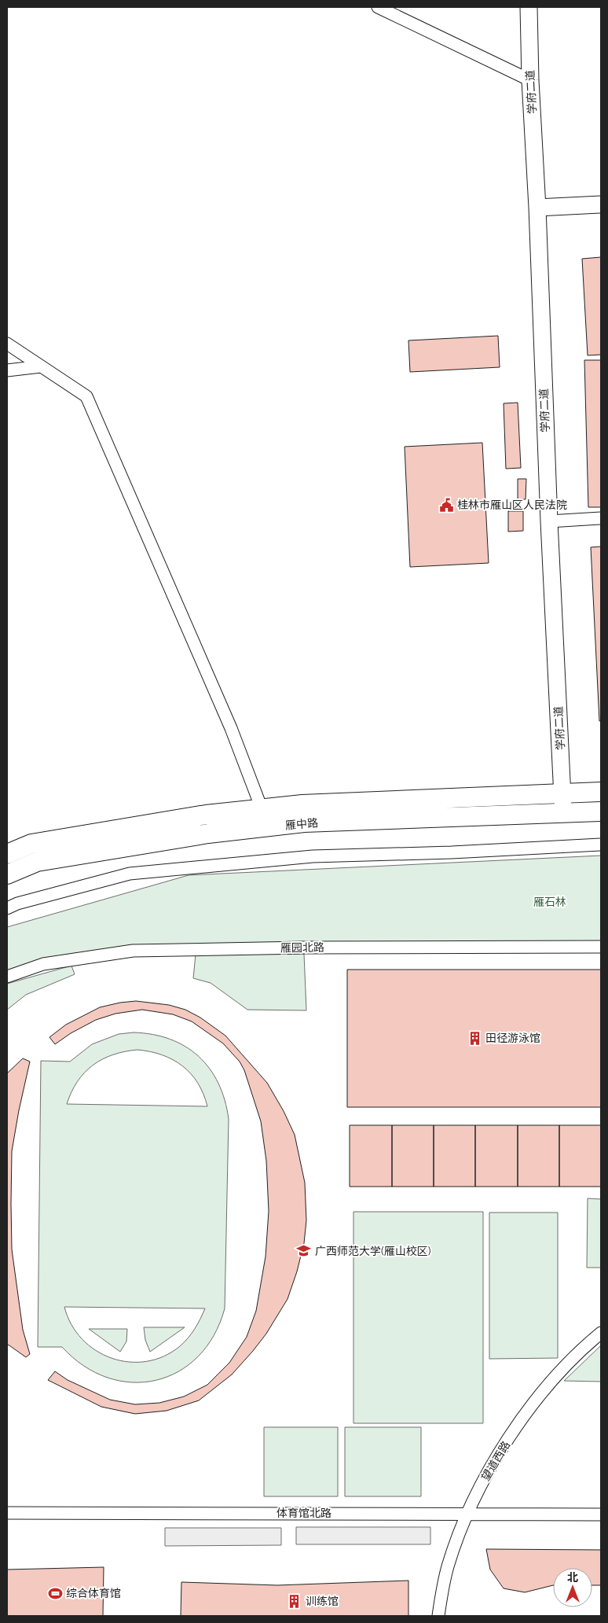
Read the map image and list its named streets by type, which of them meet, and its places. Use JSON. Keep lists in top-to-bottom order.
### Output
{
  "streets": {
    "main road": ["雁中路"],
    "street": [
      "学府二道",
      "雁园北路",
      "望道西路",
      "体育馆北路"
    ]
  },
  "crossings": [
    ["学府二道", "雁中路"],
    ["望道西路", "体育馆北路"]
  ],
  "parks": ["雁石林"],
  "places": {
    "public building": ["桂林市雁山区人民法院"],
    "building": ["田径游泳馆", "训练馆"],
    "school or university": ["广西师范大学(雁山校区)"],
    "sports": ["综合体育馆"]
  },
  "north": "top"
}
